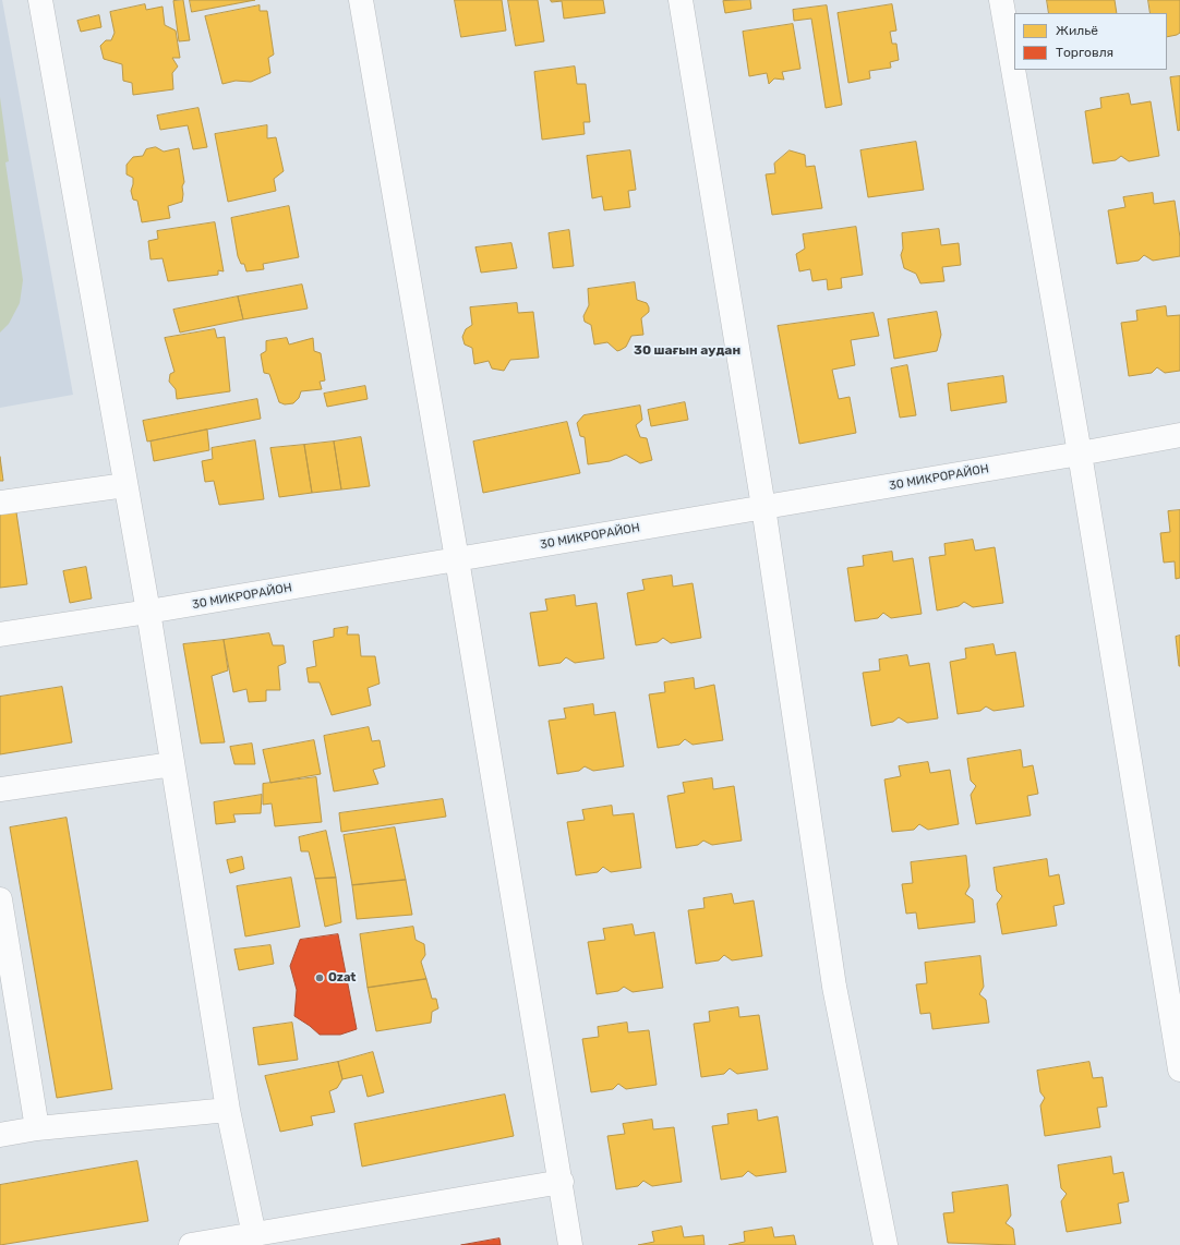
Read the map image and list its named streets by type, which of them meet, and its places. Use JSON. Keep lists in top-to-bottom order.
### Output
{
  "streets": {
    "street": ["30 МИКРОРАЙОН"]
  },
  "districts": ["30 шағын аудан"],
  "places": ["Ozat"],
  "legend": ["Жильё", "Торговля"]
}
